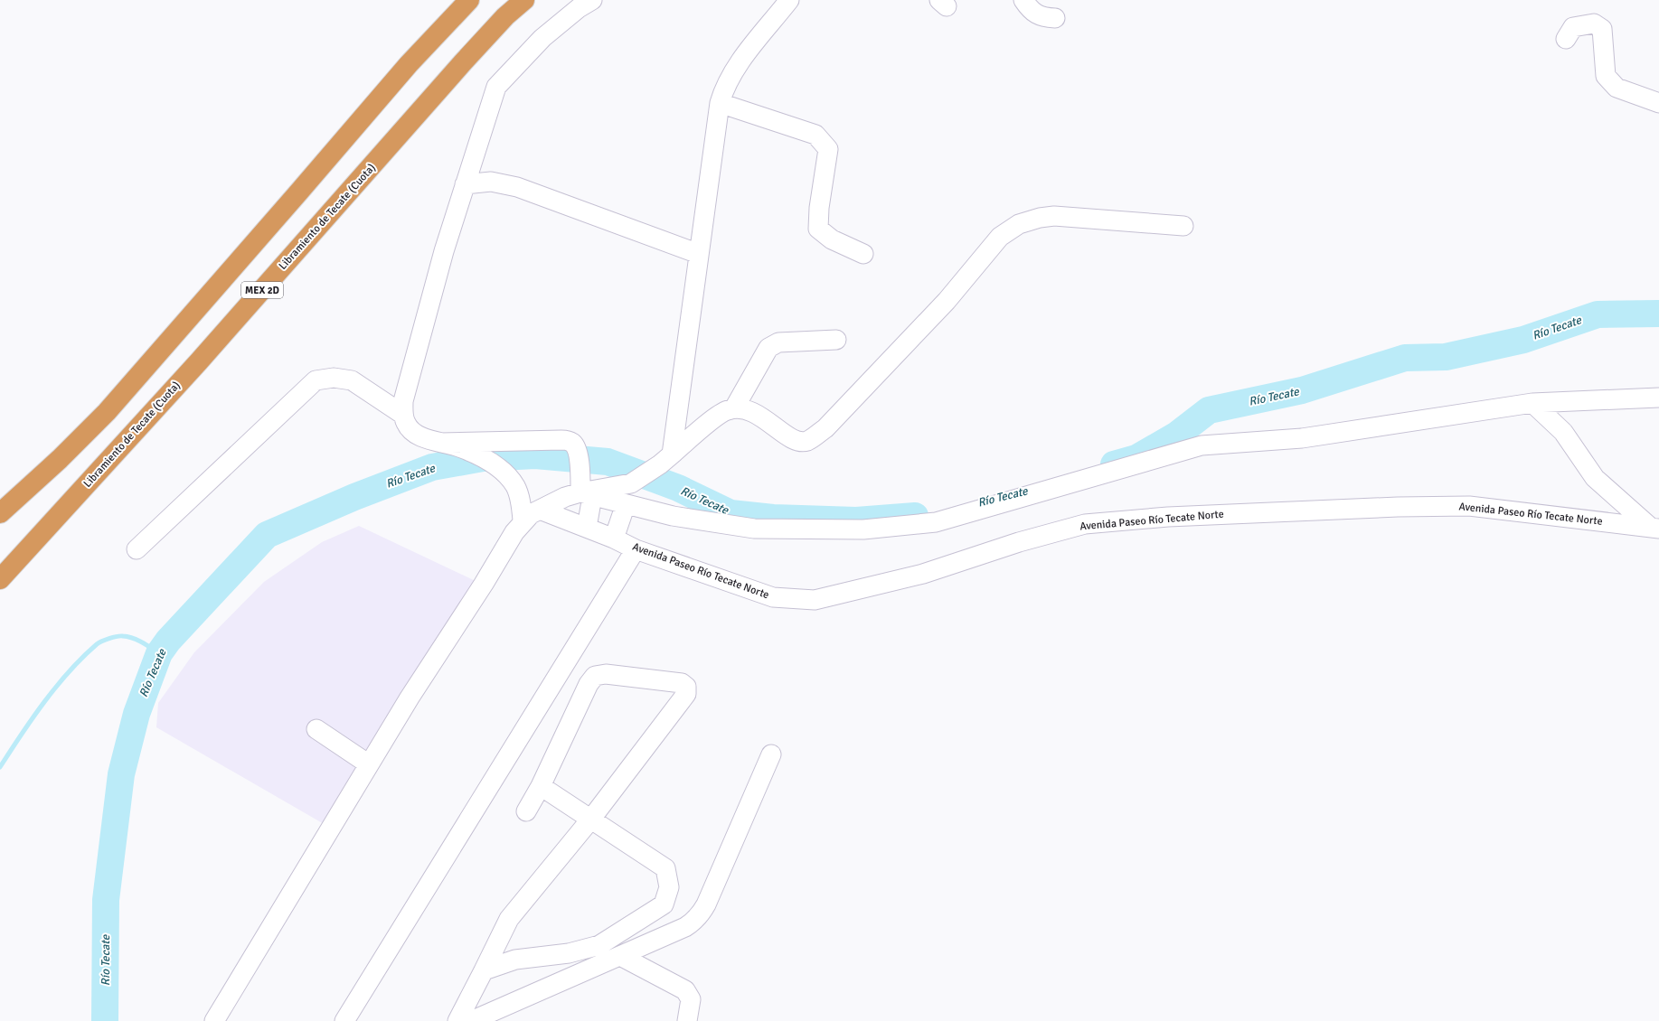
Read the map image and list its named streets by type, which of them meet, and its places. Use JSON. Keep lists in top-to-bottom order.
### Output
{
  "streets": {
    "highway": ["Libramiento de Tecate (Cuota)", "MEX 2D"],
    "street": ["Avenida Paseo Río Tecate Norte"]
  },
  "water": ["Río Tecate"]
}
